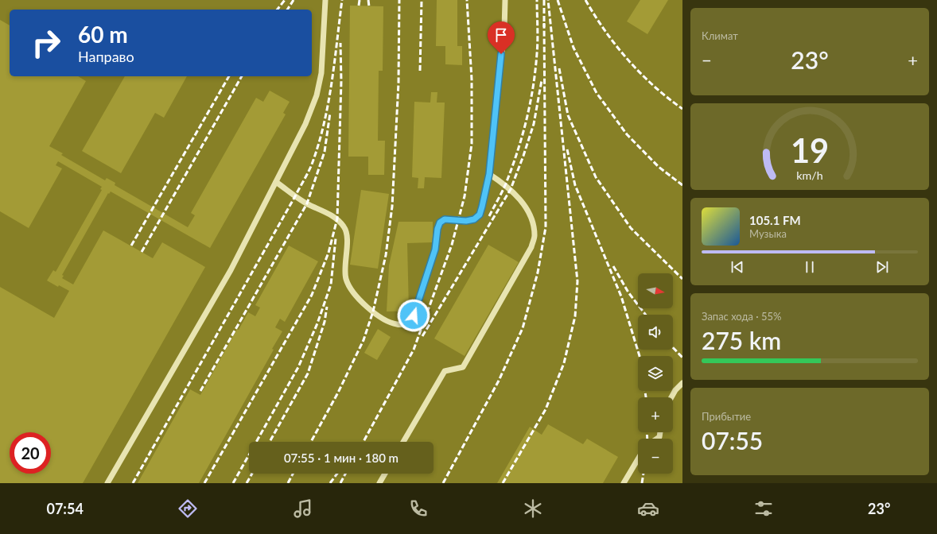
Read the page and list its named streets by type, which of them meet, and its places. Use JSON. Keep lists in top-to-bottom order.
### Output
{
  "north": "right",
  "page": {
    "tile": [
      "Климат",
      ["Запас хода · 55%", "275 km"],
      ["Прибытие", "07:55"]
    ],
    "turn": ["60 m", "Направо"],
    "heat": ["−", "23°", "+"],
    "song": ["105.1 FM", "Музыка"],
    "map_buttons": ["+", "−"],
    "limit": "20",
    "trip": "07:55 · 1 мин · 180 m",
    "tabs": ["07:54", "23°"],
    "gauge": ["19", "km/h"]
  }
}
